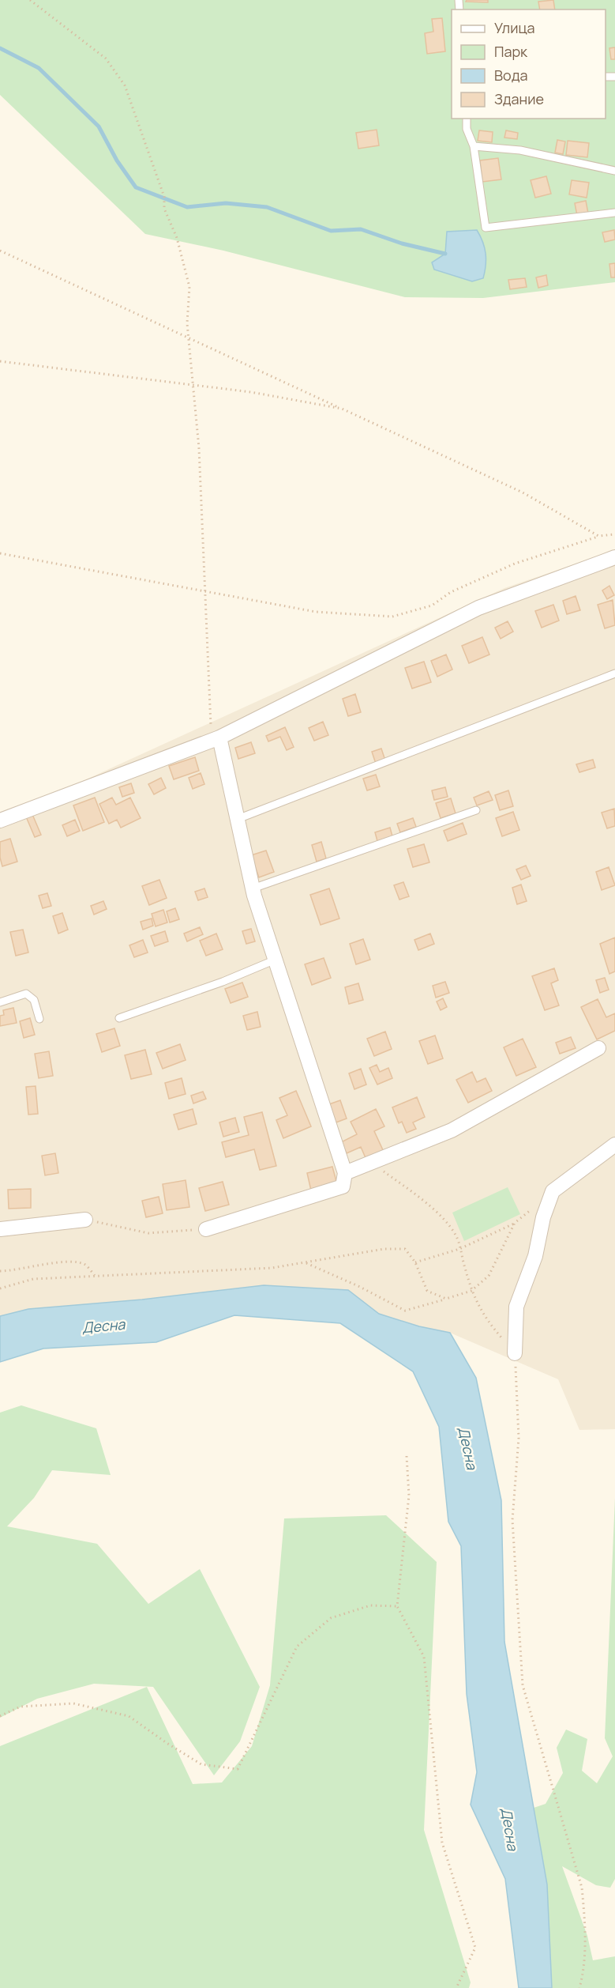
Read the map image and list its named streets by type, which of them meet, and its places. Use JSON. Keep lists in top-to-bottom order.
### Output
{
  "water": ["Десна"],
  "legend": [
    "Улица",
    "Парк",
    "Вода",
    "Здание"
  ]
}
